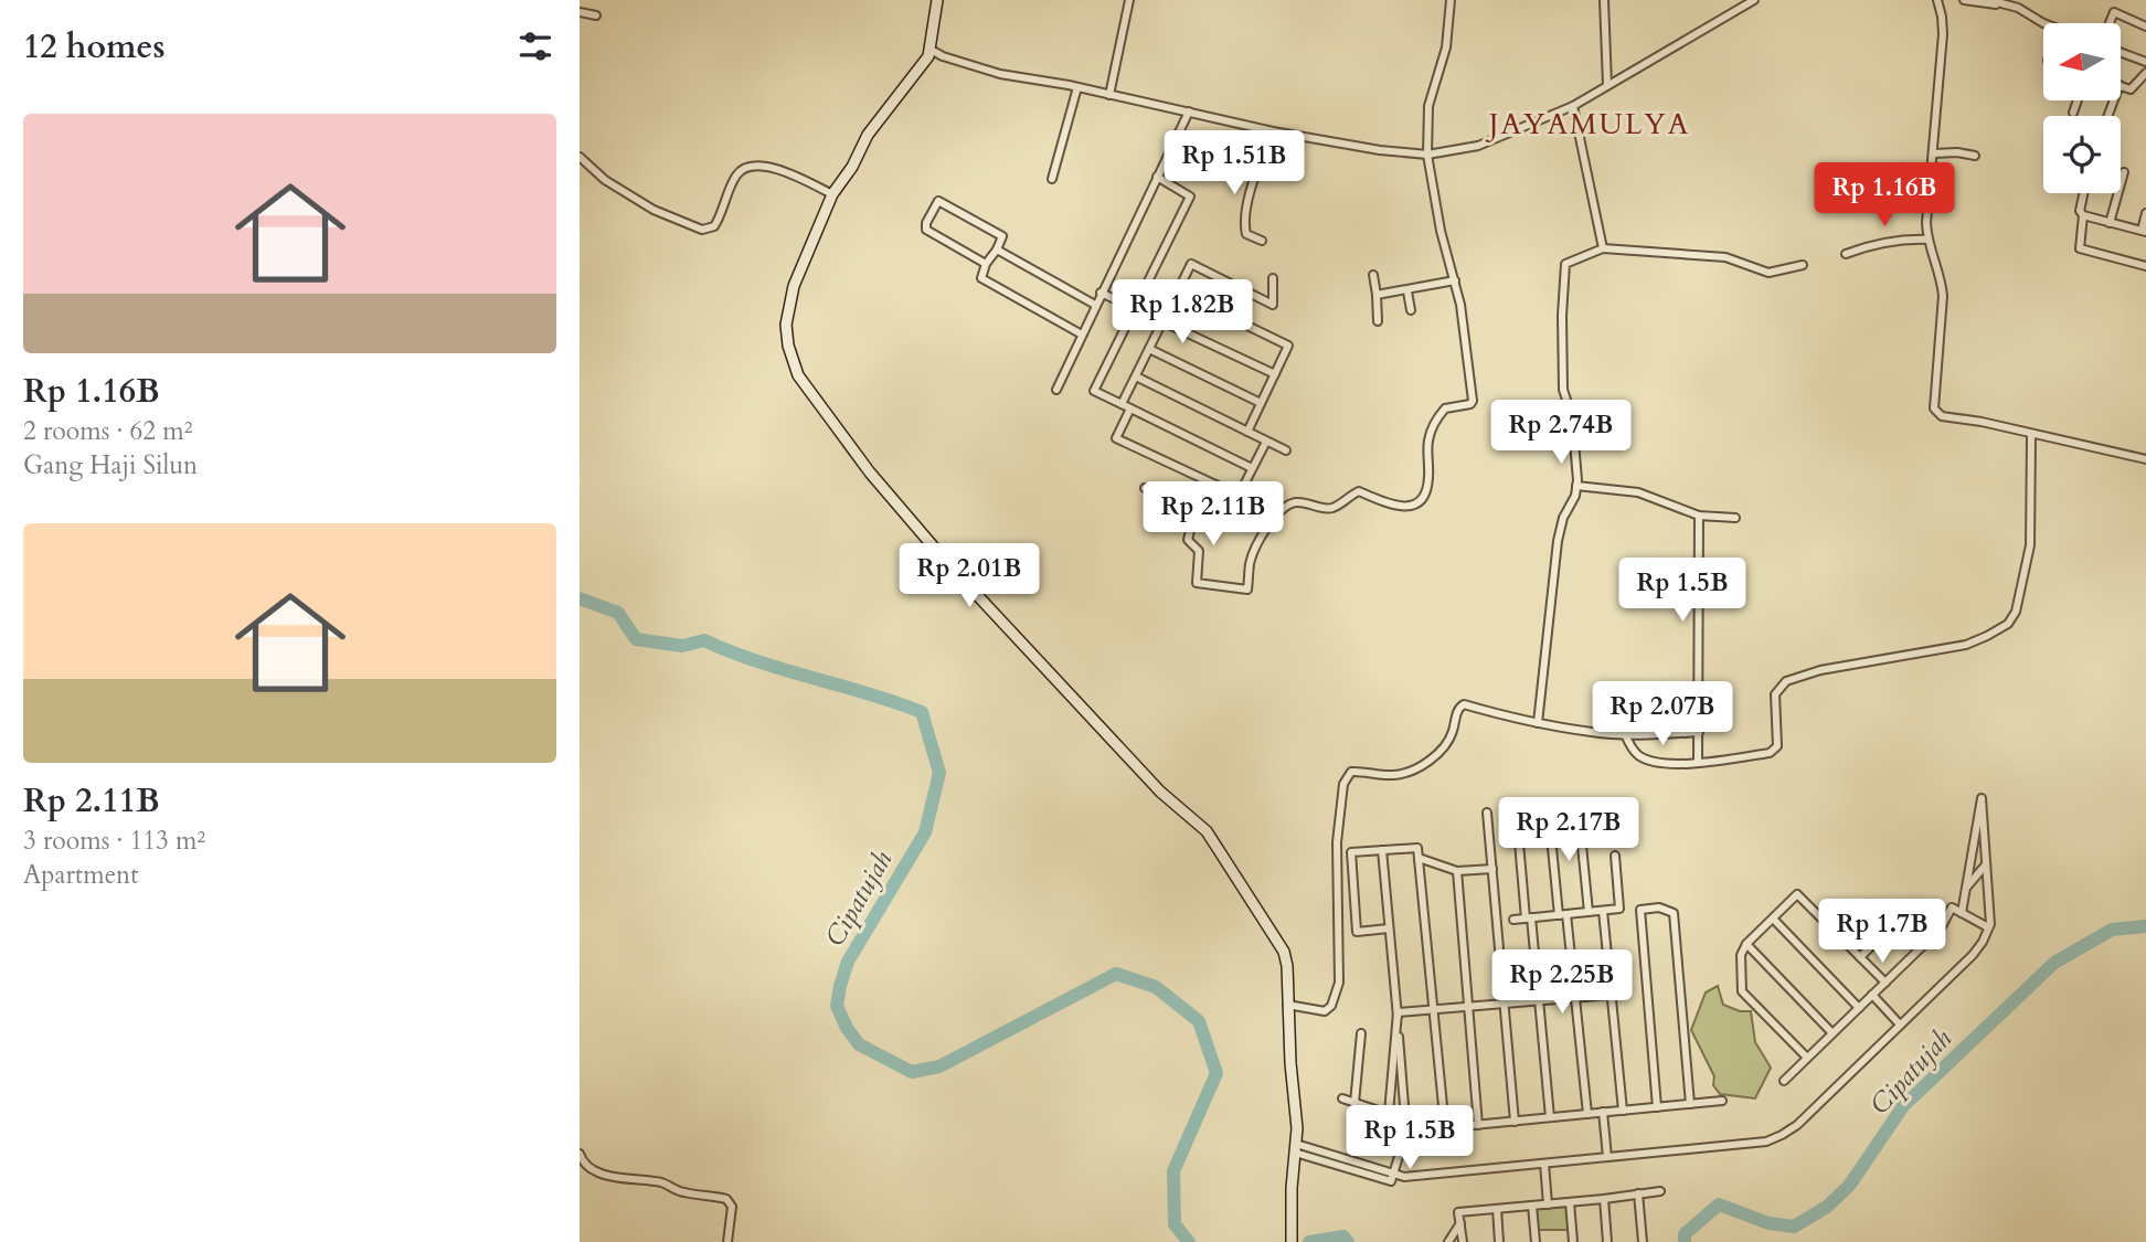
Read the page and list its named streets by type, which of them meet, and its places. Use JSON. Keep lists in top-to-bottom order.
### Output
{
  "districts": ["JAYAMULYA"],
  "water": ["Cipatujah"],
  "north": "left",
  "page": {
    "heading": "12 homes",
    "list": [
      {
        "name": "Rp 1.16B",
        "note": "2 rooms · 62 m² · Gang Haji Silun"
      },
      {
        "name": "Rp 2.11B",
        "note": "3 rooms · 113 m² · Apartment"
      }
    ],
    "price": [
      "Rp 1.51B",
      "Rp 1.16B",
      "Rp 1.82B",
      "Rp 2.74B",
      "Rp 2.11B",
      "Rp 2.01B",
      "Rp 1.5B",
      "Rp 2.07B",
      "Rp 2.17B",
      "Rp 1.7B",
      "Rp 2.25B",
      "Rp 1.5B"
    ]
  }
}
